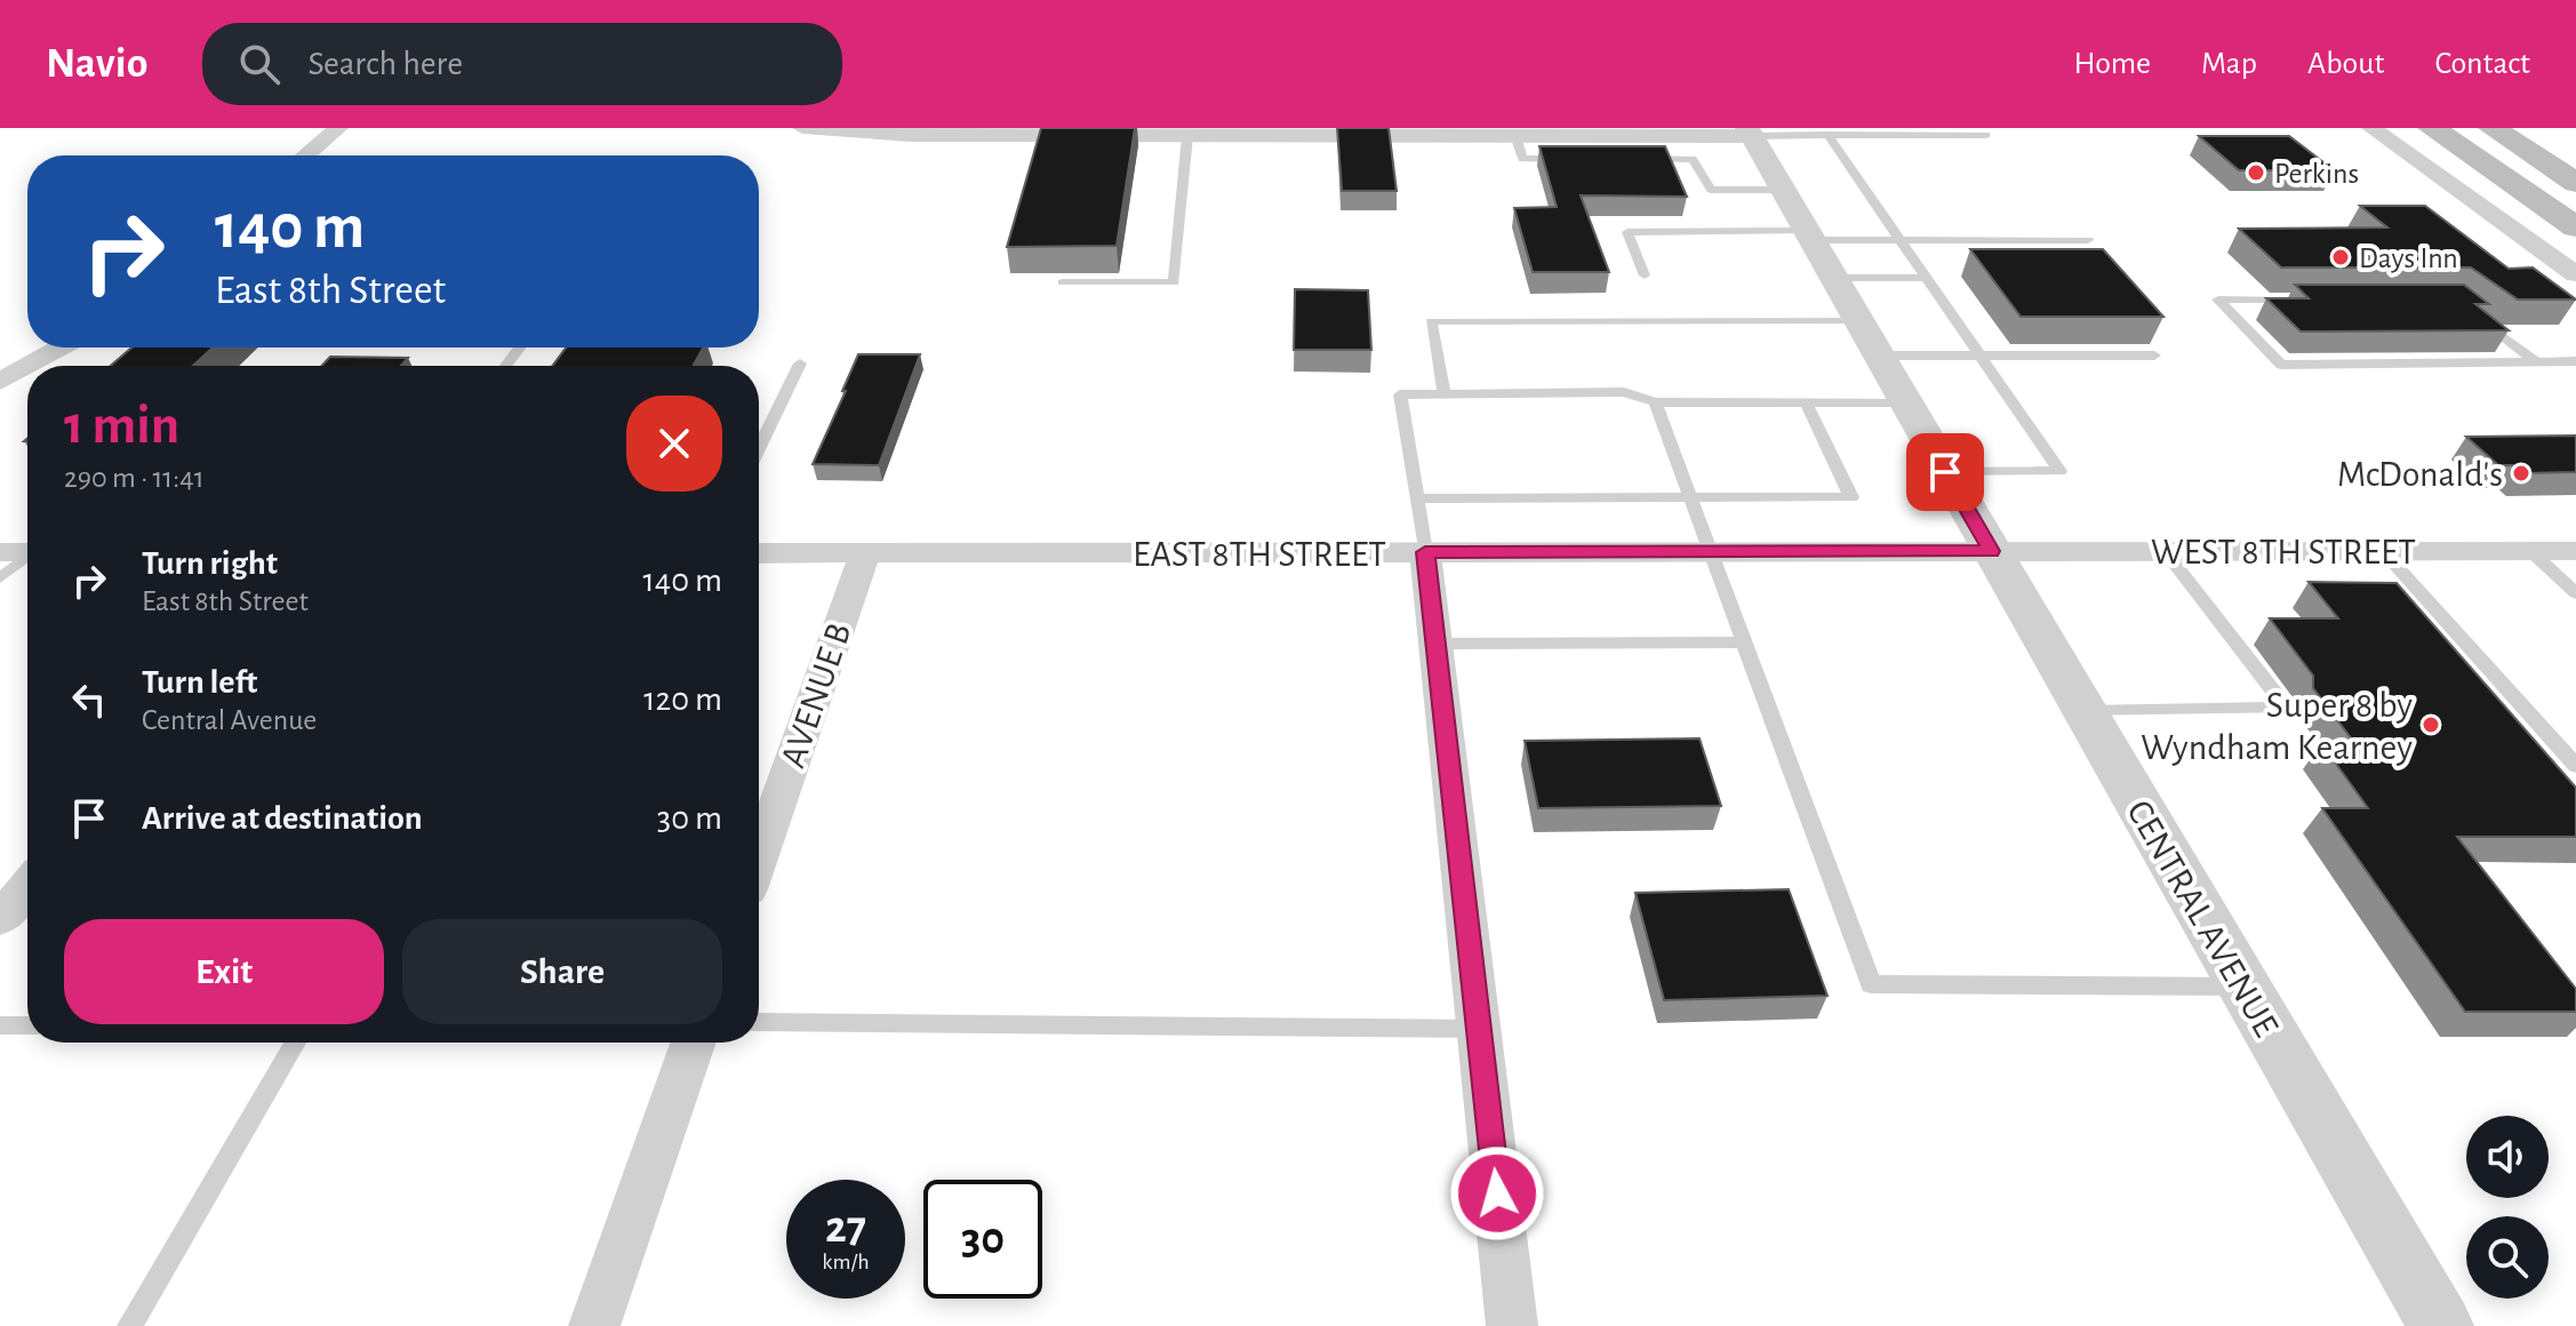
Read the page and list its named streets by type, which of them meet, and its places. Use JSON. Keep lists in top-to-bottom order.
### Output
{
  "streets": {
    "street": [
      "WEST 8TH STREET",
      "EAST 8TH STREET",
      "AVENUE B",
      "CENTRAL AVENUE"
    ]
  },
  "crossings": [
    ["WEST 8TH STREET", "EAST 8TH STREET"],
    ["WEST 8TH STREET", "CENTRAL AVENUE"],
    ["EAST 8TH STREET", "AVENUE B"],
    ["EAST 8TH STREET", "CENTRAL AVENUE"]
  ],
  "places": [
    "Perkins",
    "Days Inn",
    "McDonald's",
    "Super 8 by Wyndham Kearney"
  ],
  "page": {
    "header": "Navio",
    "search": "Search here",
    "nav": [
      "Home",
      "Map",
      "About",
      "Contact"
    ],
    "turn": ["140 m", "East 8th Street"],
    "heading": ["1 min", "290 m · 11:41"],
    "list": [
      {
        "name": "Turn right",
        "note": "East 8th Street",
        "value": "140 m"
      },
      {
        "name": "Turn left",
        "note": "Central Avenue",
        "value": "120 m"
      },
      {
        "name": "Arrive at destination",
        "value": "30 m"
      }
    ],
    "buttons": ["Exit", "Share"],
    "speed": "27 km/h",
    "limit": "30"
  }
}
